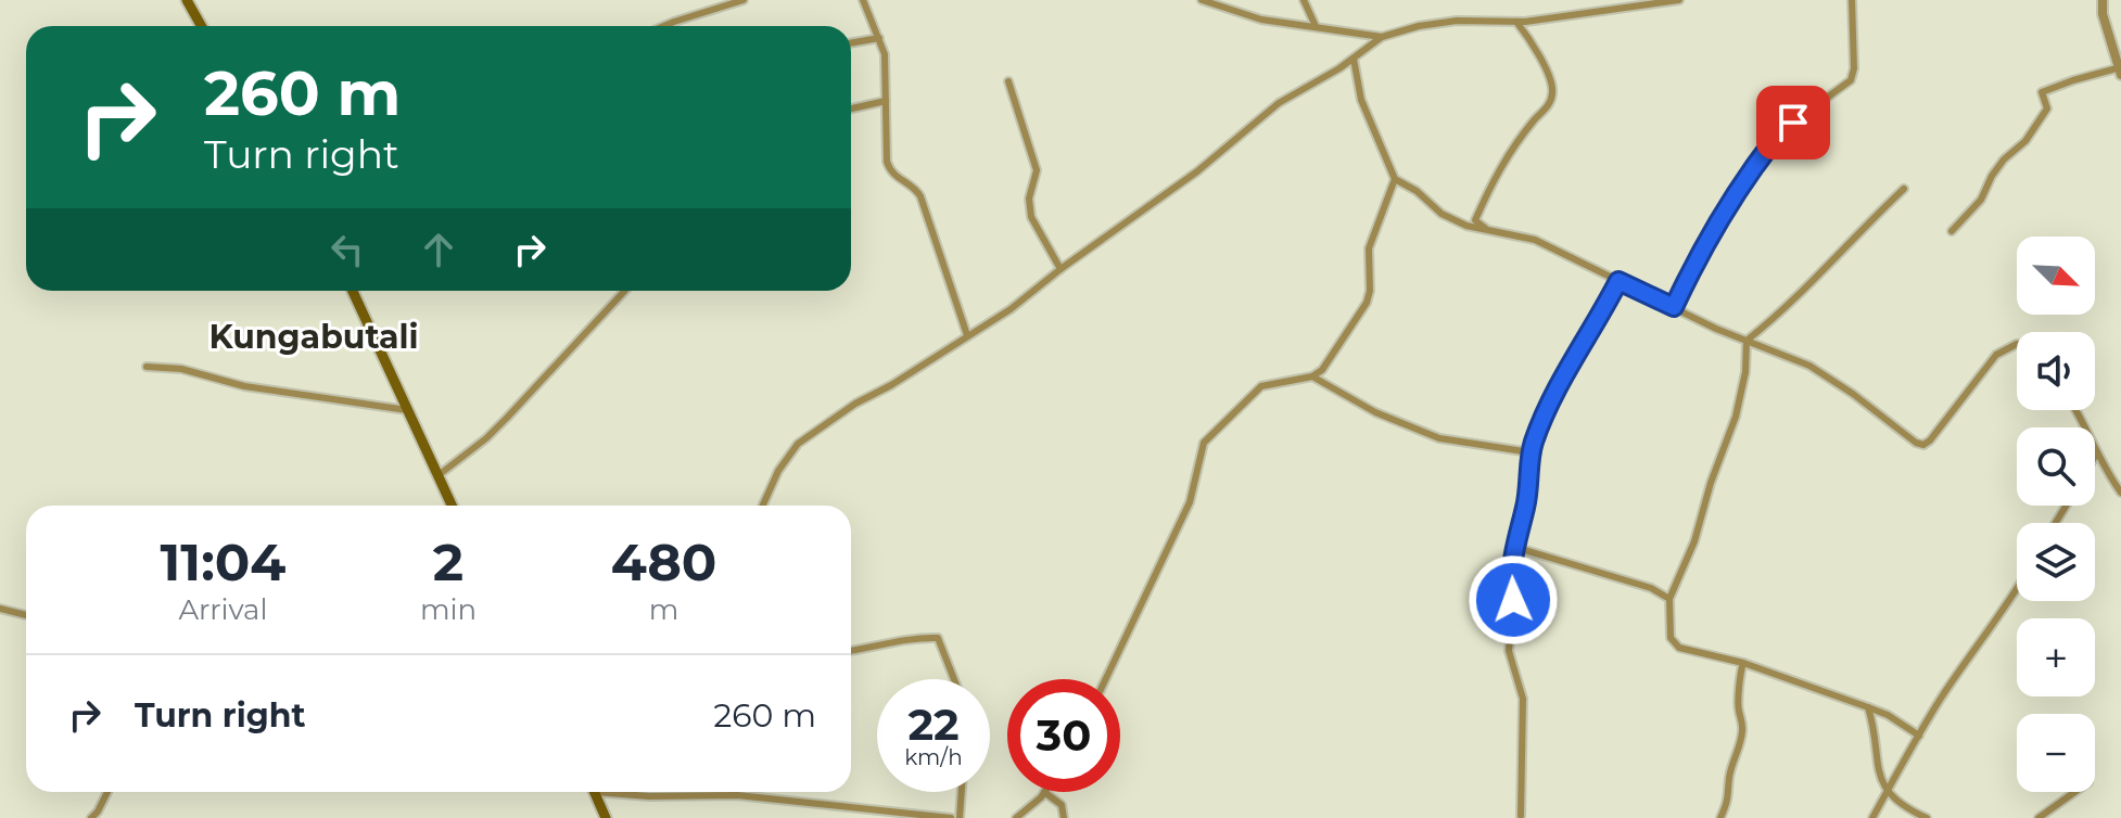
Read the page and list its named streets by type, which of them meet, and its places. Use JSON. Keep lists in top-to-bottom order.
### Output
{
  "districts": ["Kungabutali"],
  "north": "bottom right",
  "page": {
    "turn": ["260 m", "Turn right"],
    "map_buttons": ["+", "−"],
    "eta": [
      "11:04",
      "Arrival",
      "2",
      "min",
      "480",
      "m"
    ],
    "list": [
      {
        "name": "Turn right",
        "value": "260 m"
      }
    ],
    "speed": "22 km/h",
    "limit": "30"
  }
}
